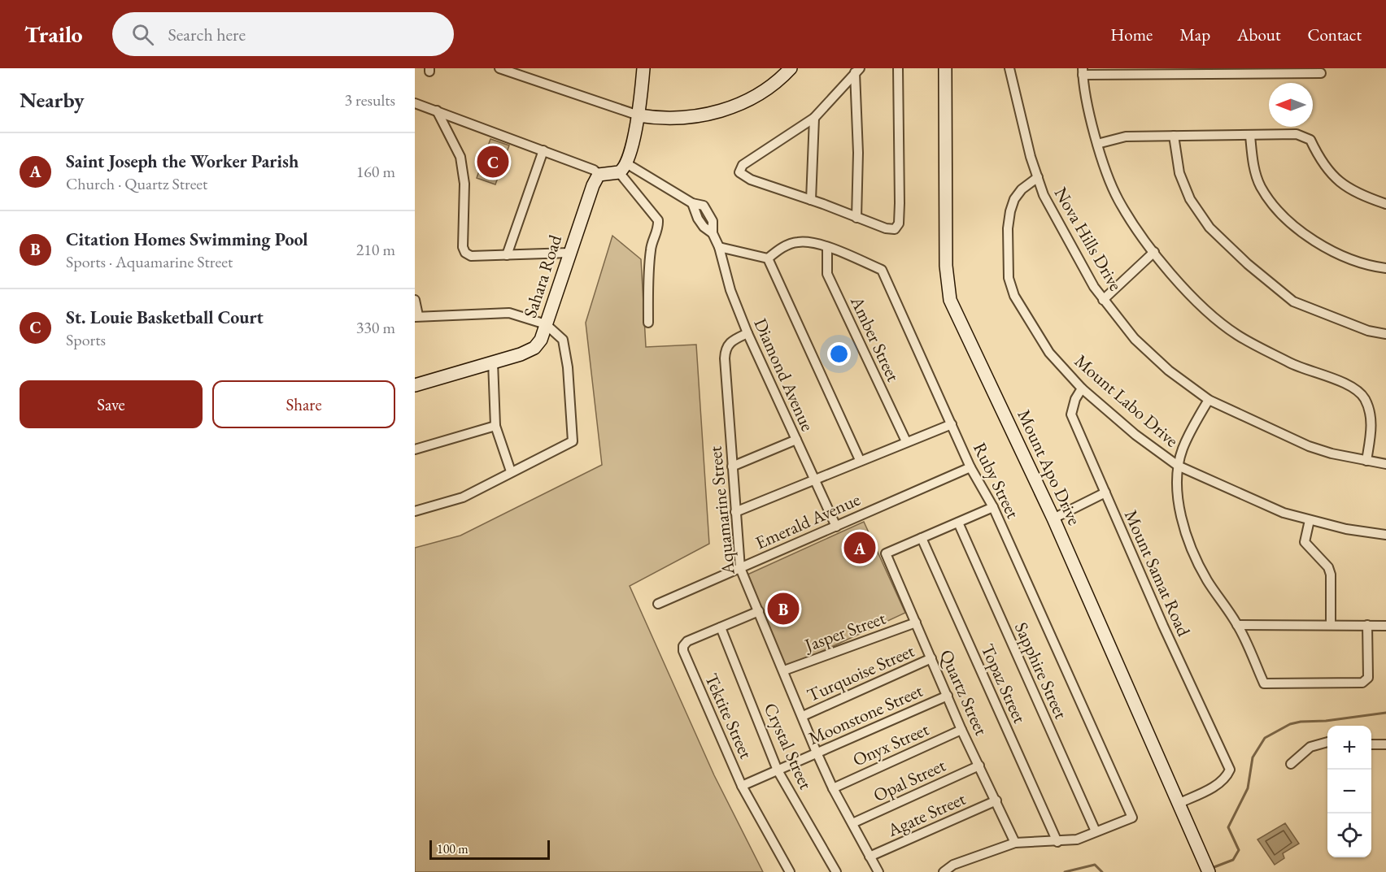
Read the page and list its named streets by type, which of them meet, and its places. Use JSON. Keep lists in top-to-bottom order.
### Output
{
  "streets": {
    "street": [
      "Nova Hills Drive",
      "Sahara Road",
      "Amber Street",
      "Diamond Avenue",
      "Mount Labo Drive",
      "Mount Apo Drive",
      "Ruby Street",
      "Aquamarine Street",
      "Emerald Avenue",
      "Mount Samat Road",
      "Jasper Street",
      "Sapphire Street",
      "Turquoise Street",
      "Topaz Street",
      "Quartz Street",
      "Moonstone Street",
      "Tektite Street",
      "Onyx Street",
      "Crystal Street",
      "Opal Street",
      "Agate Street"
    ]
  },
  "crossings": [
    ["Nova Hills Drive", "Mount Labo Drive"],
    ["Amber Street", "Ruby Street"],
    ["Diamond Avenue", "Aquamarine Street"],
    ["Diamond Avenue", "Emerald Avenue"],
    ["Mount Labo Drive", "Mount Samat Road"],
    ["Mount Apo Drive", "Mount Samat Road"],
    ["Ruby Street", "Emerald Avenue"],
    ["Ruby Street", "Sapphire Street"],
    ["Aquamarine Street", "Emerald Avenue"],
    ["Aquamarine Street", "Jasper Street"],
    ["Aquamarine Street", "Turquoise Street"],
    ["Aquamarine Street", "Moonstone Street"],
    ["Aquamarine Street", "Tektite Street"],
    ["Aquamarine Street", "Onyx Street"],
    ["Aquamarine Street", "Opal Street"],
    ["Aquamarine Street", "Agate Street"],
    ["Jasper Street", "Quartz Street"],
    ["Turquoise Street", "Quartz Street"],
    ["Topaz Street", "Quartz Street"],
    ["Quartz Street", "Moonstone Street"],
    ["Quartz Street", "Onyx Street"],
    ["Quartz Street", "Opal Street"],
    ["Quartz Street", "Agate Street"],
    ["Moonstone Street", "Tektite Street"],
    ["Moonstone Street", "Crystal Street"],
    ["Tektite Street", "Crystal Street"]
  ],
  "scale_bar": "100 m",
  "north": "left",
  "page": {
    "header": "Trailo",
    "search": "Search here",
    "nav": [
      "Home",
      "Map",
      "About",
      "Contact"
    ],
    "heading": ["Nearby", "3 results"],
    "list": [
      {
        "mark": "A",
        "name": "Saint Joseph the Worker Parish",
        "note": "Church · Quartz Street",
        "value": "160 m"
      },
      {
        "mark": "B",
        "name": "Citation Homes Swimming Pool",
        "note": "Sports · Aquamarine Street",
        "value": "210 m"
      },
      {
        "mark": "C",
        "name": "St. Louie Basketball Court",
        "note": "Sports",
        "value": "330 m"
      }
    ],
    "pins": ["C", "A", "B"],
    "buttons": ["Save", "Share"],
    "map_buttons": ["+", "−"],
    "scale": "100 m"
  }
}
